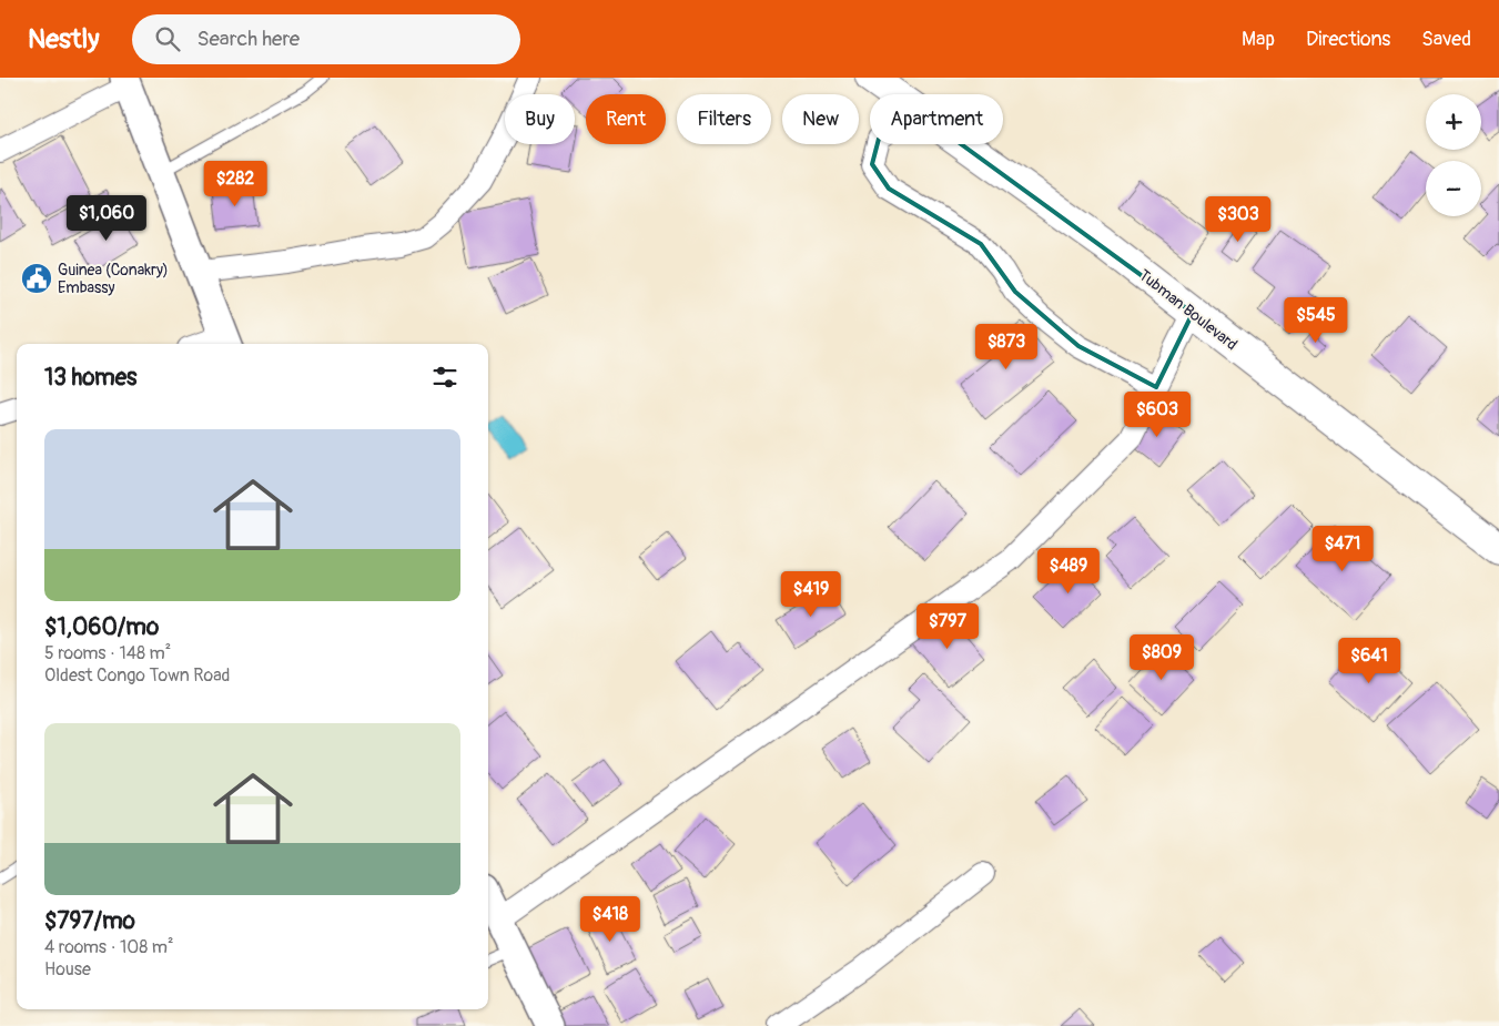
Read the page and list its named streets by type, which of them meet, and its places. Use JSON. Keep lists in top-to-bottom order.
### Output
{
  "streets": {
    "highway": ["Tubman Boulevard"]
  },
  "places": {
    "public building": ["Guinea (Conakry) Embassy"]
  },
  "page": {
    "header": "Nestly",
    "search": "Search here",
    "nav": ["Map", "Directions", "Saved"],
    "map_buttons": ["+", "−"],
    "chip": [
      "Buy",
      "Rent",
      "Filters",
      "New",
      "Apartment"
    ],
    "price": [
      "$282",
      "$1,060",
      "$303",
      "$545",
      "$873",
      "$603",
      "$471",
      "$489",
      "$419",
      "$797",
      "$809",
      "$641",
      "$418"
    ],
    "heading": "13 homes",
    "list": [
      {
        "name": "$1,060/mo",
        "note": "5 rooms · 148 m² · Oldest Congo Town Road"
      },
      {
        "name": "$797/mo",
        "note": "4 rooms · 108 m² · House"
      }
    ]
  }
}
